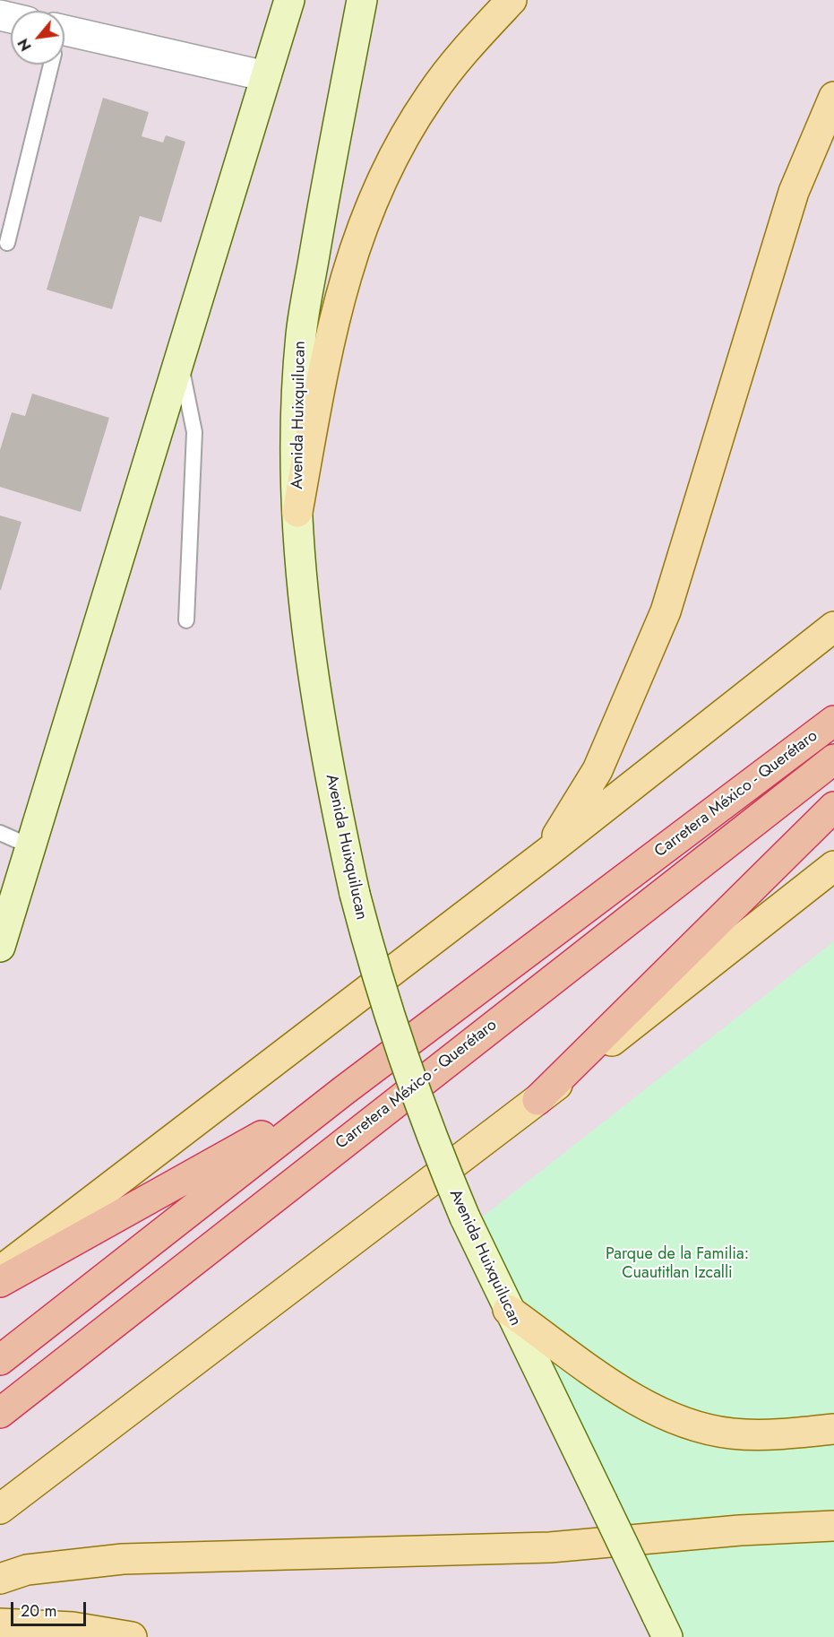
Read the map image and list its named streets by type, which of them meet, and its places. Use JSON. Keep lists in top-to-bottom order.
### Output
{
  "streets": {
    "highway": ["Carretera México - Querétaro"],
    "main road": ["Avenida Huixquilucan"]
  },
  "parks": ["Parque de la Familia: Cuautitlan Izcalli"],
  "scale_bar": "20 m",
  "north": "bottom left"
}
